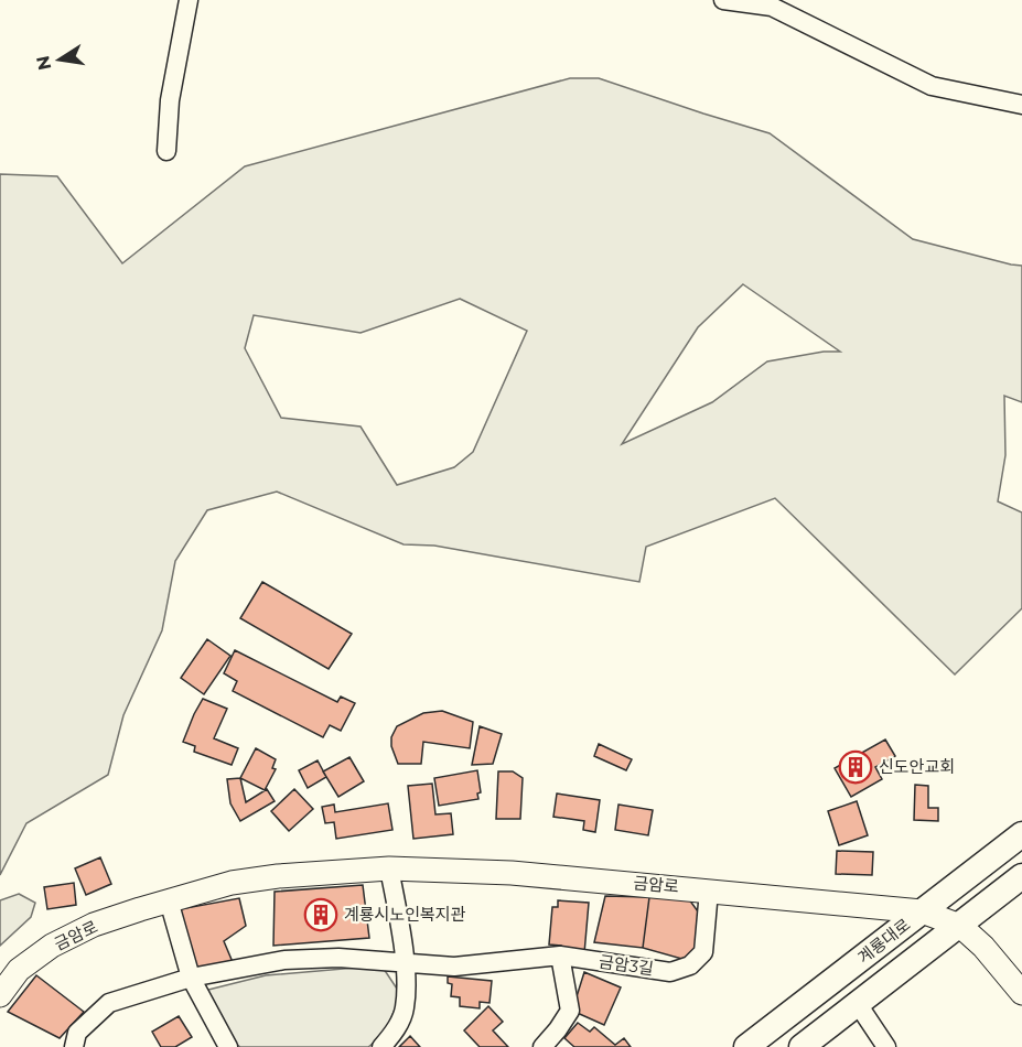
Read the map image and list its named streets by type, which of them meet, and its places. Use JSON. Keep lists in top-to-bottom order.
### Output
{
  "streets": {
    "main road": ["계룡대로"],
    "street": ["금암로", "금암3길"]
  },
  "crossings": [
    ["금암로", "계룡대로"],
    ["금암로", "금암3길"]
  ],
  "places": {
    "building": ["신도안교회", "계룡시노인복지관"]
  },
  "north": "left"
}
